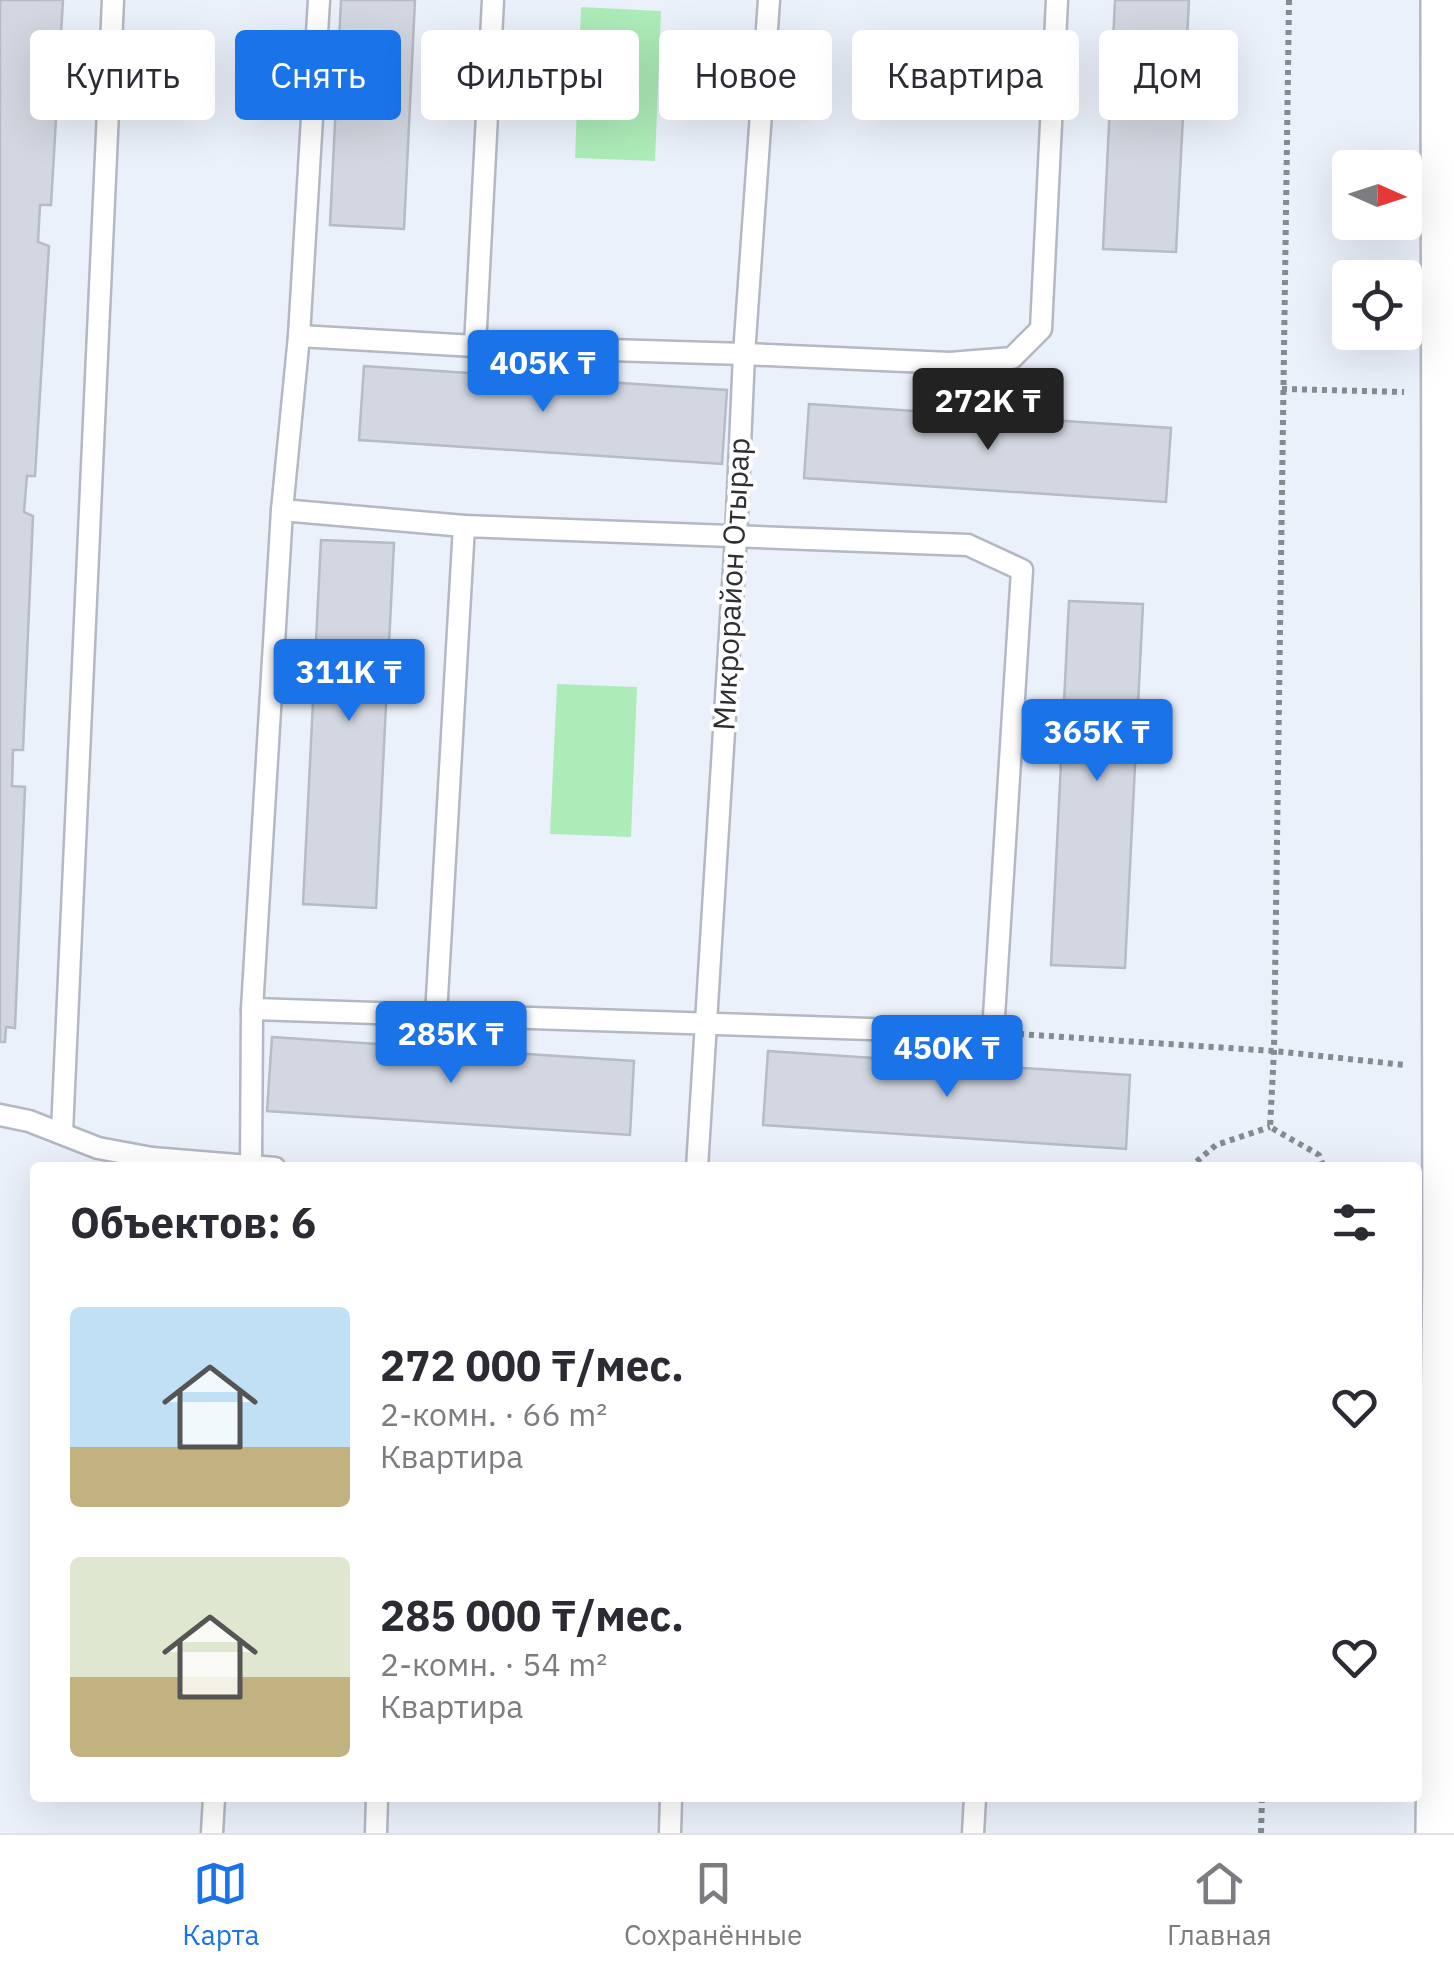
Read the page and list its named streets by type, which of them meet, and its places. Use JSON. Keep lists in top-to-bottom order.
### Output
{
  "streets": {
    "lane": ["Микрорайон Отырар"]
  },
  "north": "right",
  "page": {
    "chip": [
      "Купить",
      "Снять",
      "Фильтры",
      "Новое",
      "Квартира",
      "Дом"
    ],
    "price": [
      "405K ₸",
      "272K ₸",
      "311K ₸",
      "365K ₸",
      "285K ₸",
      "450K ₸"
    ],
    "heading": "Объектов: 6",
    "list": [
      {
        "name": "272 000 ₸/мес.",
        "note": "2-комн. · 66 m² · Квартира"
      },
      {
        "name": "285 000 ₸/мес.",
        "note": "2-комн. · 54 m² · Квартира"
      }
    ],
    "tabs": ["Карта", "Сохранённые", "Главная"]
  }
}
